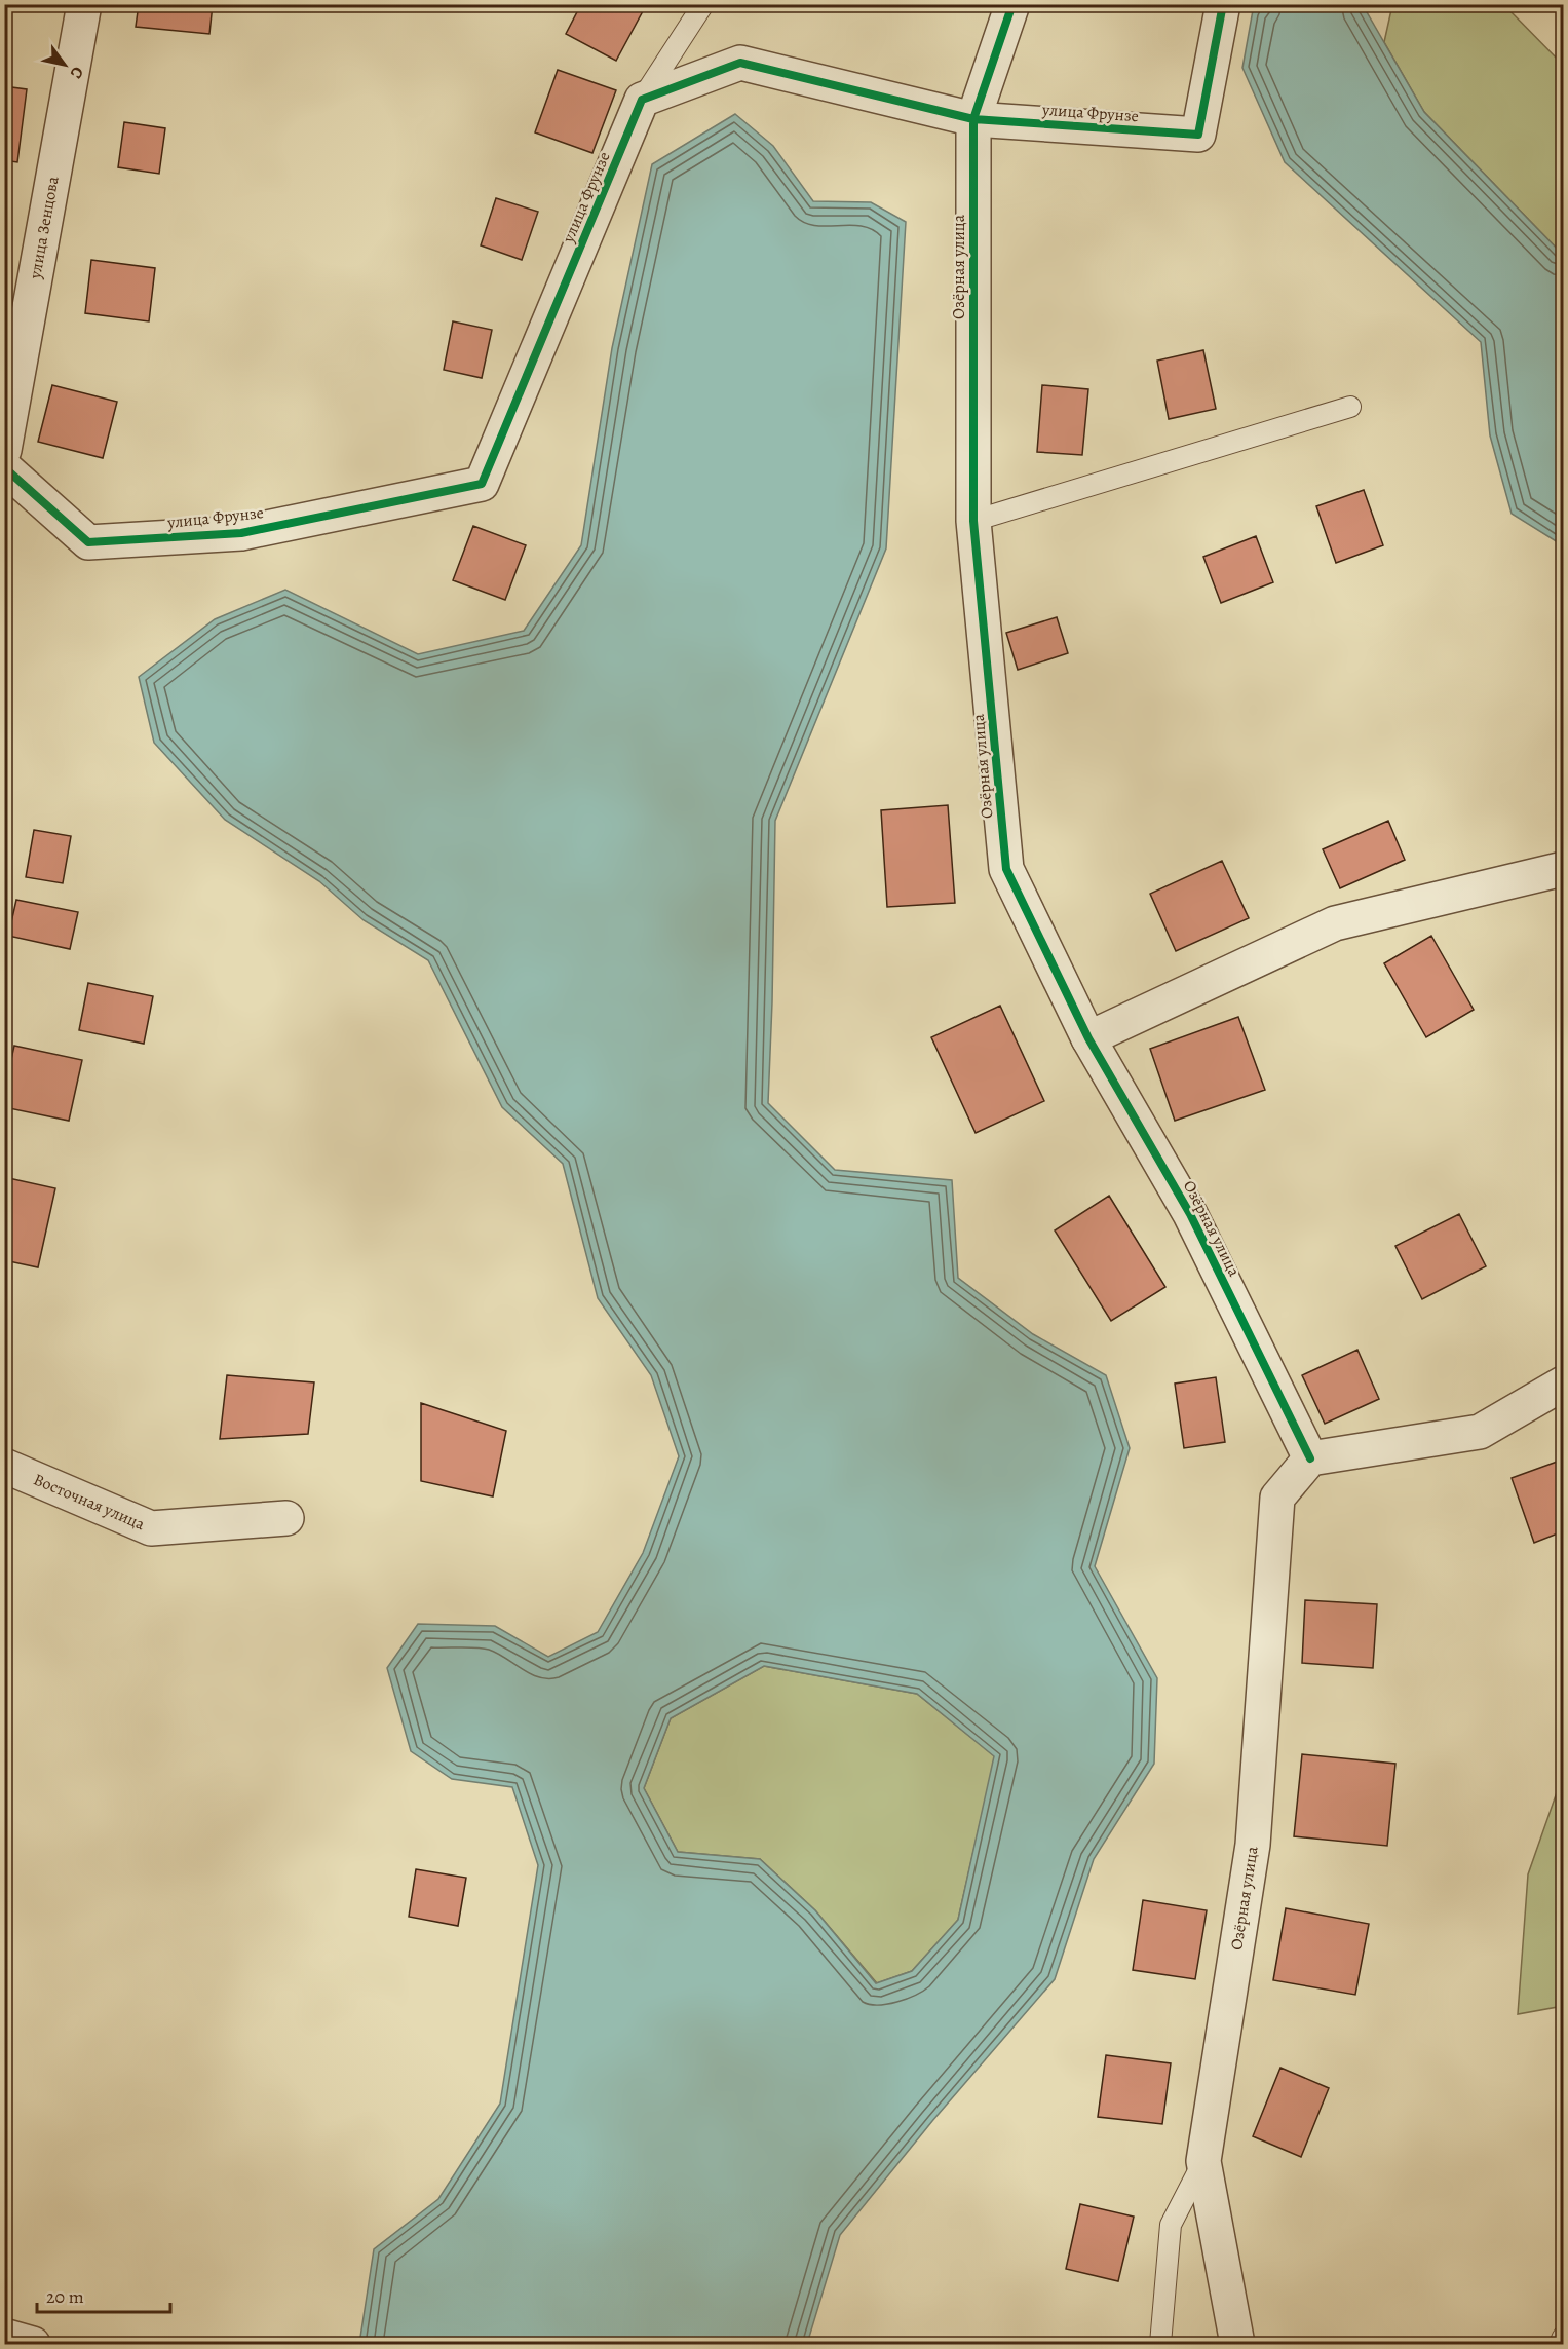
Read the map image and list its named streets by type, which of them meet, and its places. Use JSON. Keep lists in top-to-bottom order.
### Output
{
  "streets": {
    "street": [
      "улица Фрунзе",
      "улица Зенцова",
      "Озёрная улица",
      "Восточная улица"
    ]
  },
  "crossings": [
    ["улица Фрунзе", "Озёрная улица"]
  ],
  "scale_bar": "20 m",
  "north": "bottom right"
}
